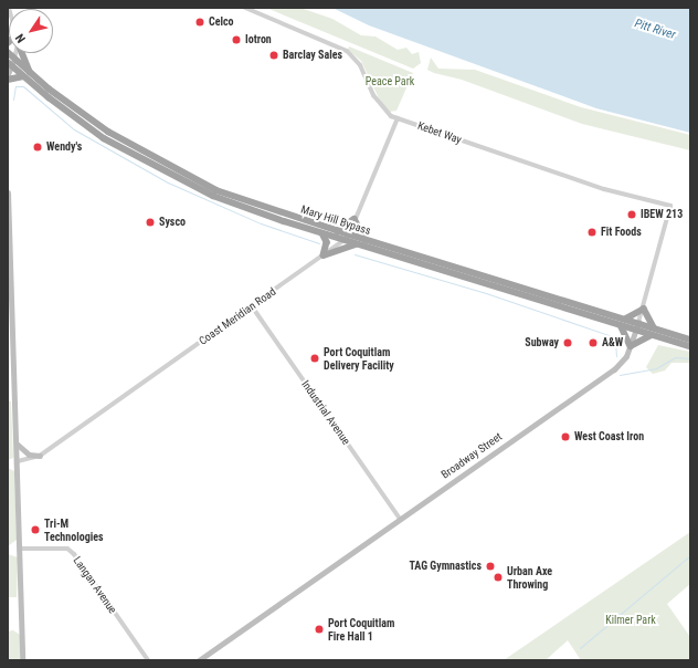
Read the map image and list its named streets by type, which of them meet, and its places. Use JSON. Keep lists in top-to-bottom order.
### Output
{
  "streets": {
    "highway": ["Mary Hill Bypass"],
    "main road": ["Broadway Street"],
    "street": [
      "Kebet Way",
      "Coast Meridian Road",
      "Industrial Avenue",
      "Langan Avenue"
    ]
  },
  "crossings": [
    ["Kebet Way", "Coast Meridian Road"],
    ["Kebet Way", "Broadway Street"],
    ["Mary Hill Bypass", "Coast Meridian Road"],
    ["Mary Hill Bypass", "Broadway Street"],
    ["Coast Meridian Road", "Industrial Avenue"],
    ["Industrial Avenue", "Broadway Street"]
  ],
  "water": ["Pitt River"],
  "parks": ["Peace Park", "Kilmer Park"],
  "places": [
    "Celco",
    "Iotron",
    "Barclay Sales",
    "Wendy's",
    "IBEW 213",
    "Sysco",
    "Fit Foods",
    "Subway",
    "A&W",
    "Port Coquitlam Delivery Facility",
    "West Coast Iron",
    "Tri-M Technologies",
    "TAG Gymnastics",
    "Urban Axe Throwing",
    "Port Coquitlam Fire Hall 1"
  ],
  "north": "bottom left"
}
